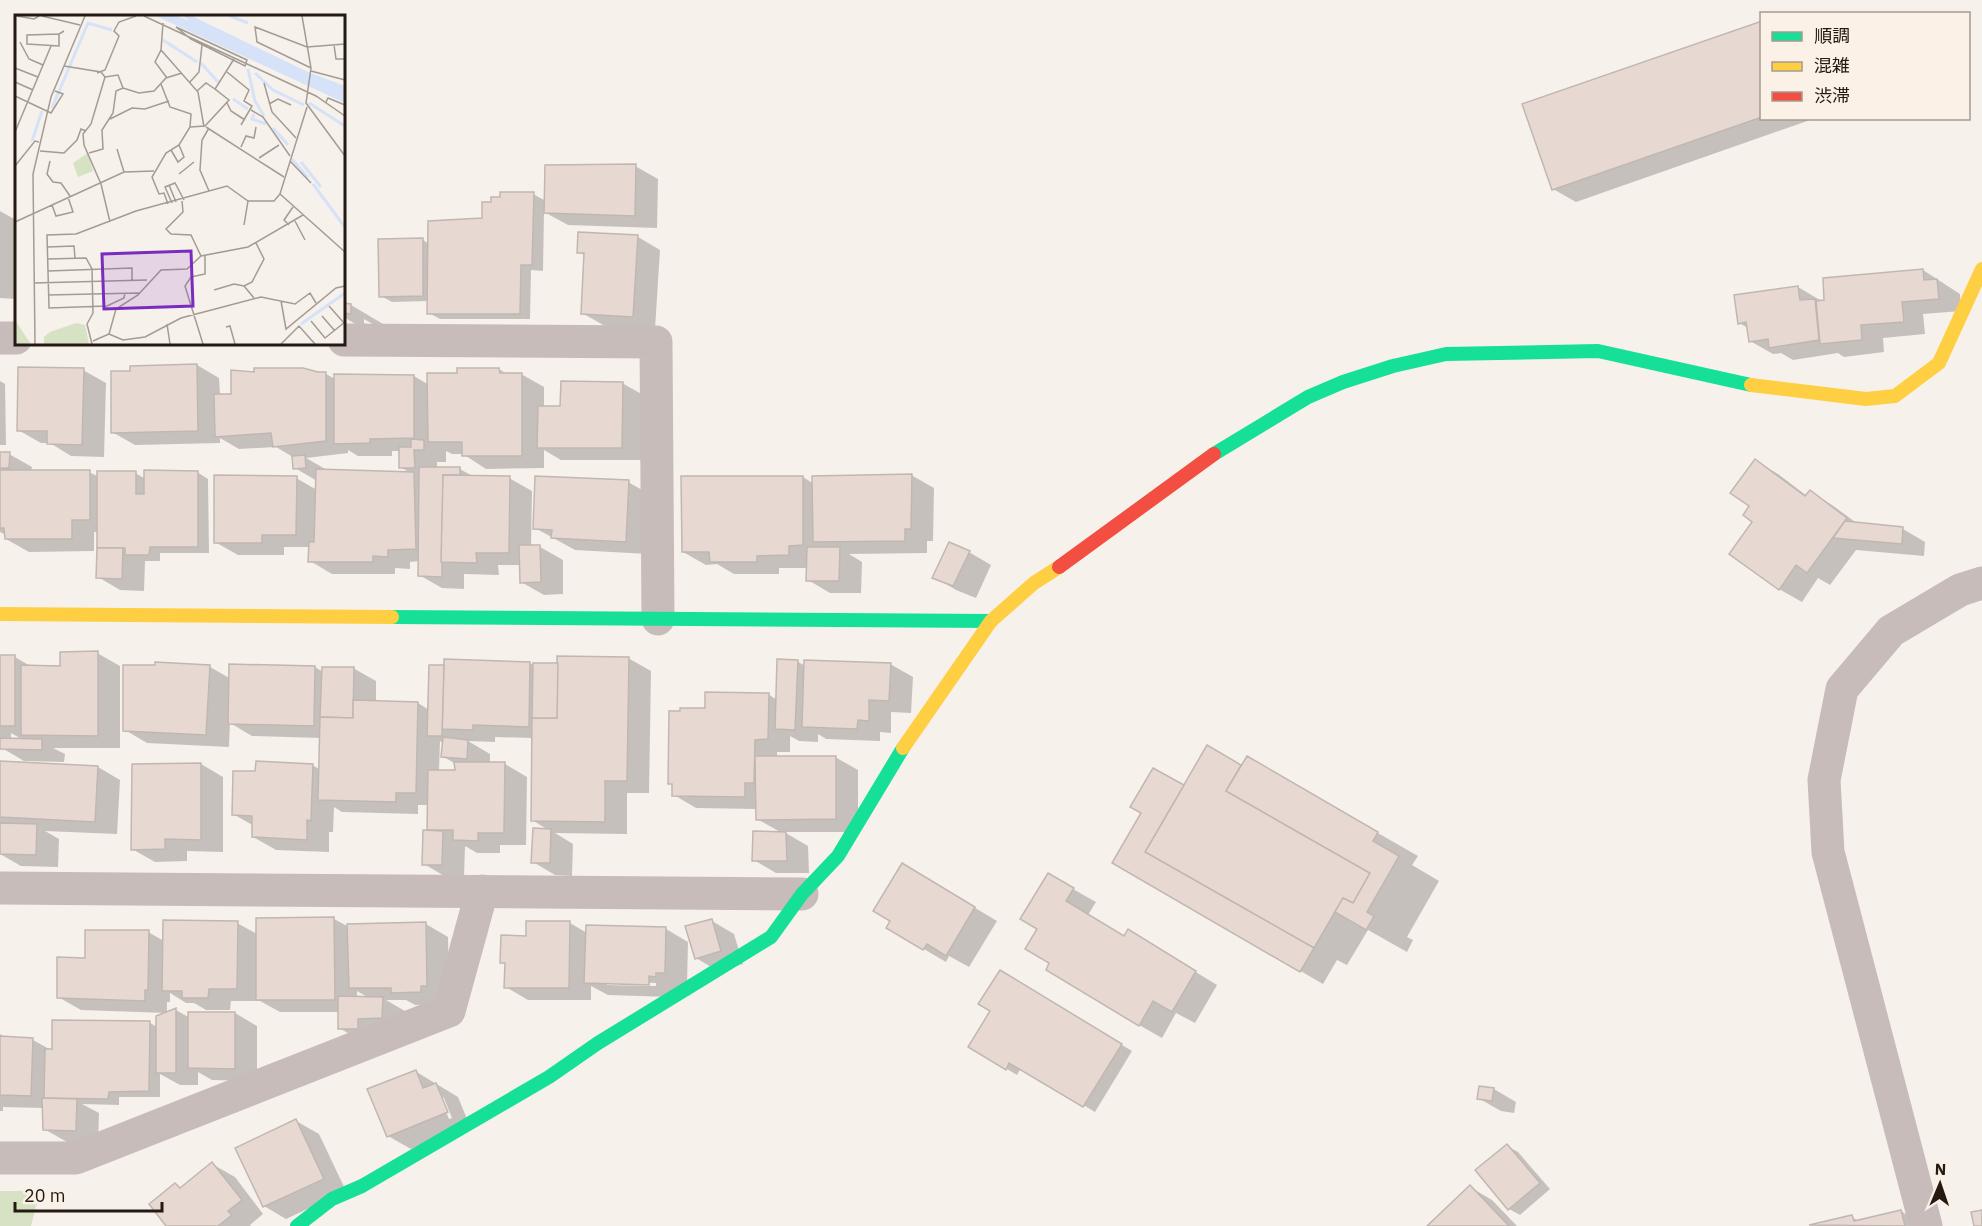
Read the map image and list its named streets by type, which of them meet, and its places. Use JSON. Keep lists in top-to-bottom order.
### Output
{
  "legend": ["順調", "混雑", "渋滞"],
  "scale_bar": "20 m",
  "north": "top"
}
